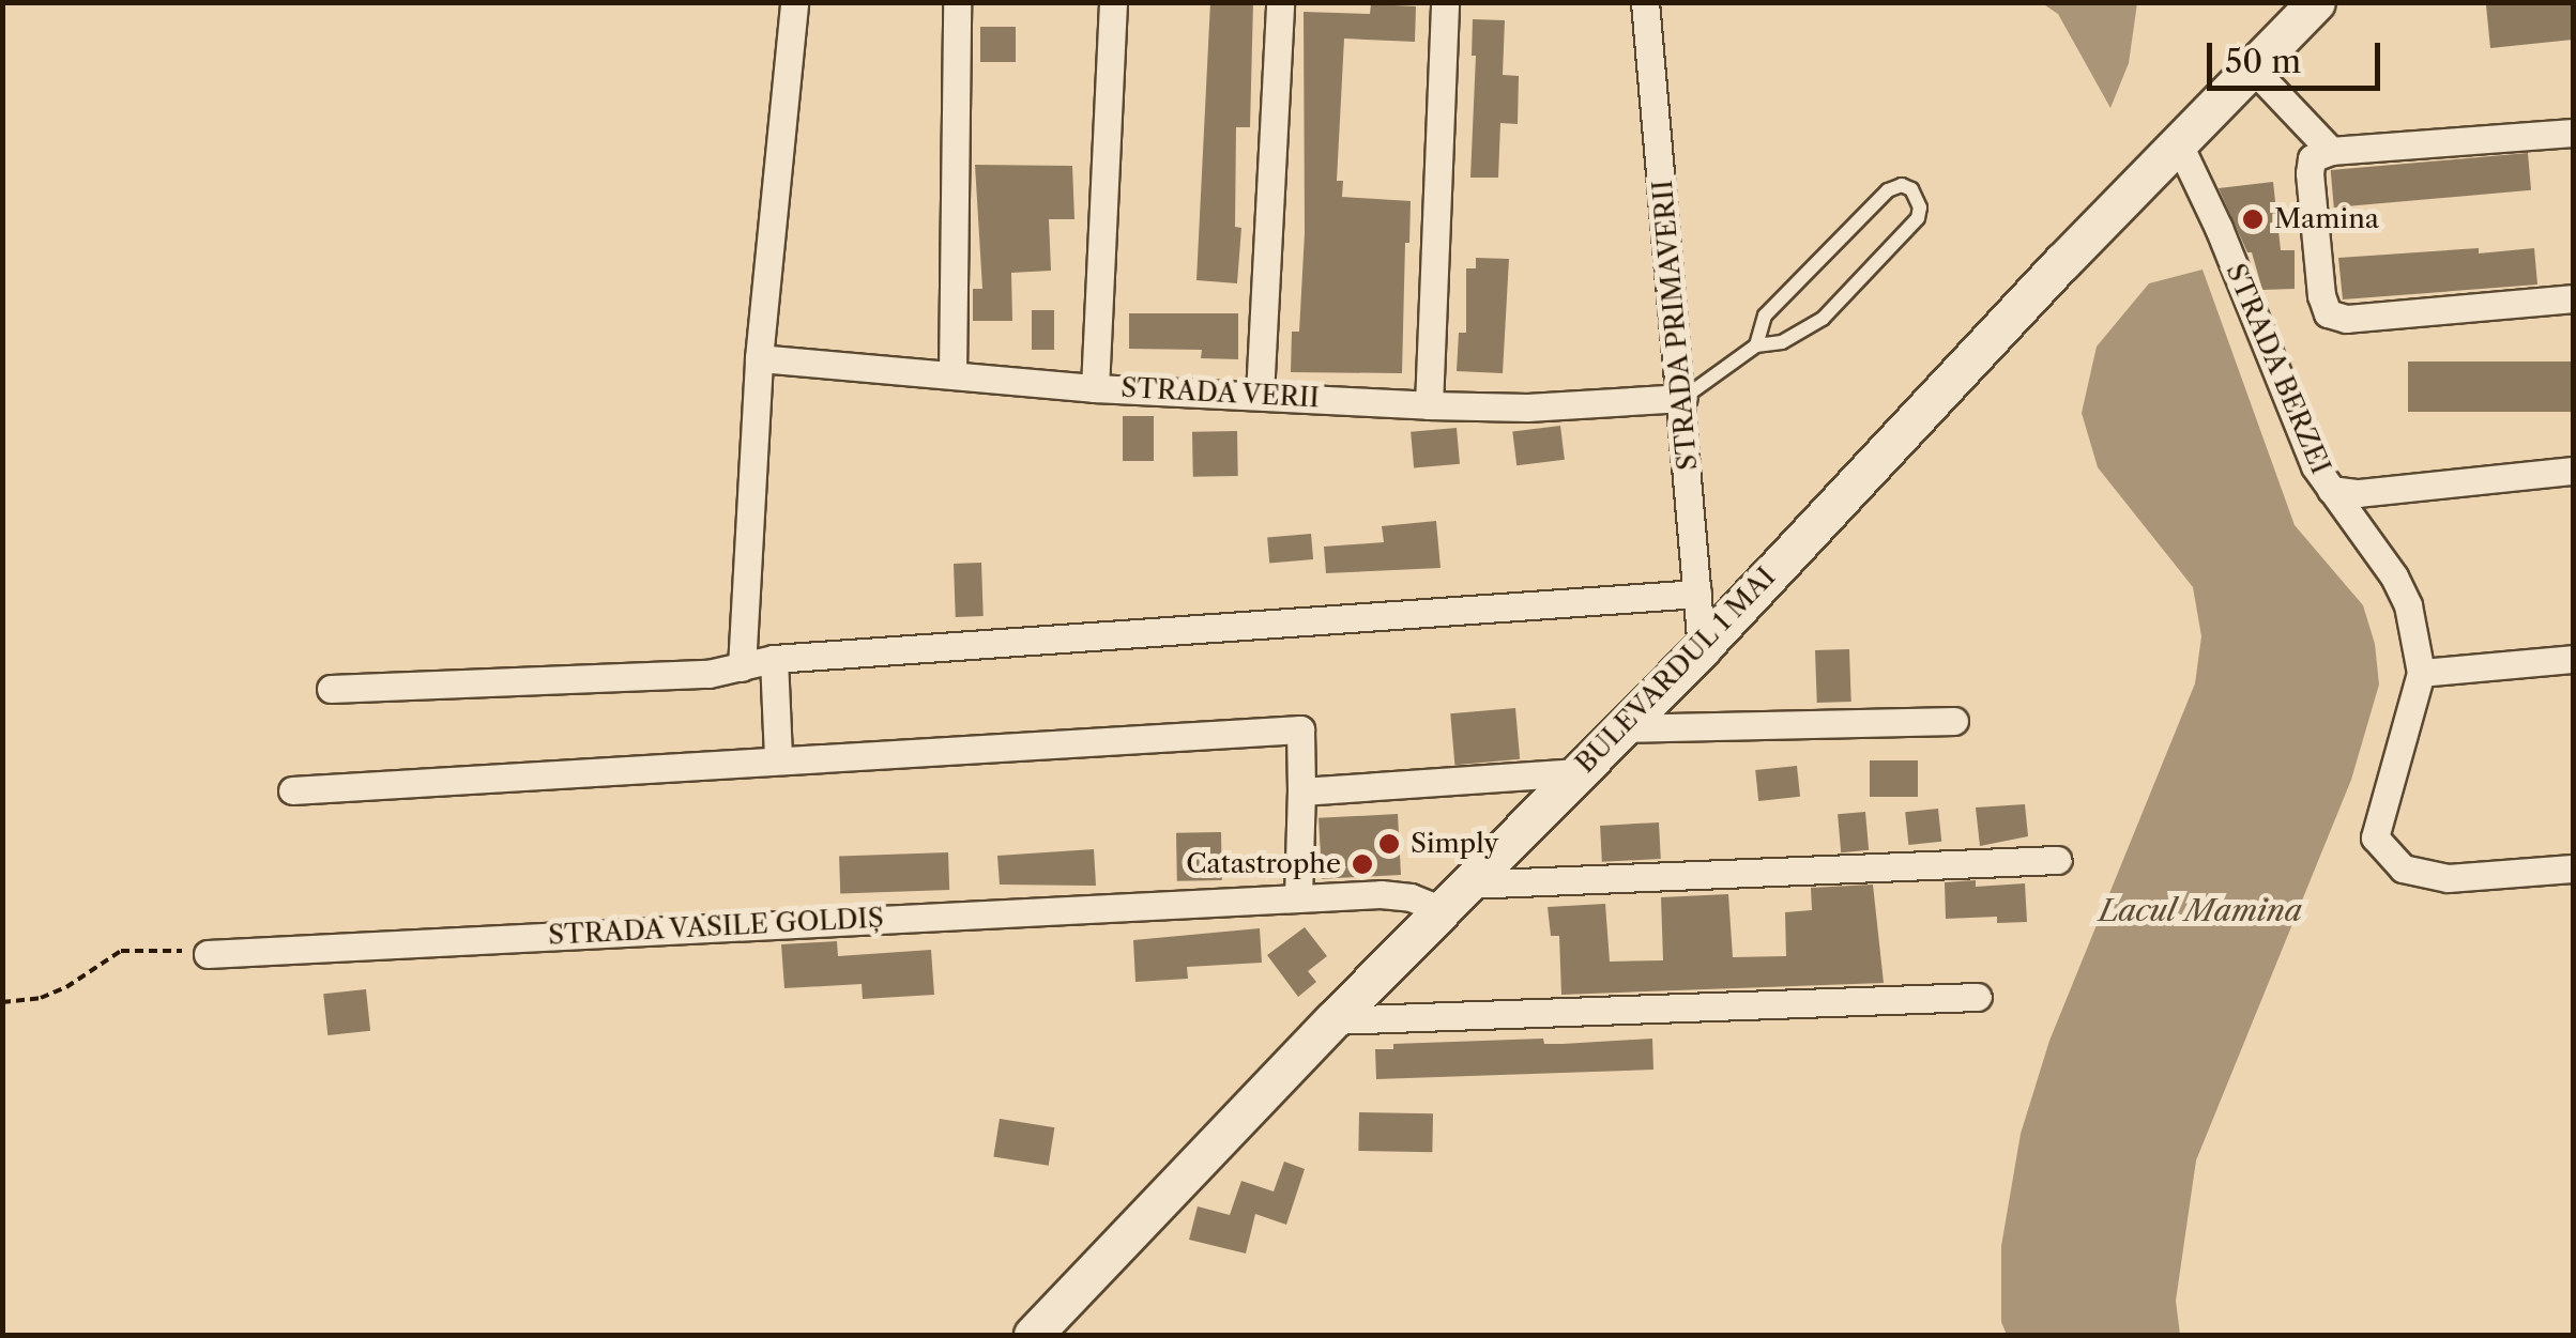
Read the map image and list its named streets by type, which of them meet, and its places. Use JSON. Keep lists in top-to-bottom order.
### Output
{
  "streets": {
    "main road": ["BULEVARDUL 1 MAI"],
    "street": [
      "STRADA PRIMAVERII",
      "STRADA BERZEI",
      "STRADA VERII",
      "STRADA VASILE GOLDIȘ"
    ]
  },
  "crossings": [
    ["STRADA PRIMAVERII", "STRADA VERII"],
    ["STRADA PRIMAVERII", "BULEVARDUL 1 MAI"],
    ["STRADA BERZEI", "BULEVARDUL 1 MAI"],
    ["BULEVARDUL 1 MAI", "STRADA VASILE GOLDIȘ"]
  ],
  "water": ["Lacul Mamina"],
  "places": ["Mamina", "Simply", "Catastrophe"],
  "scale_bar": "50 m"
}
